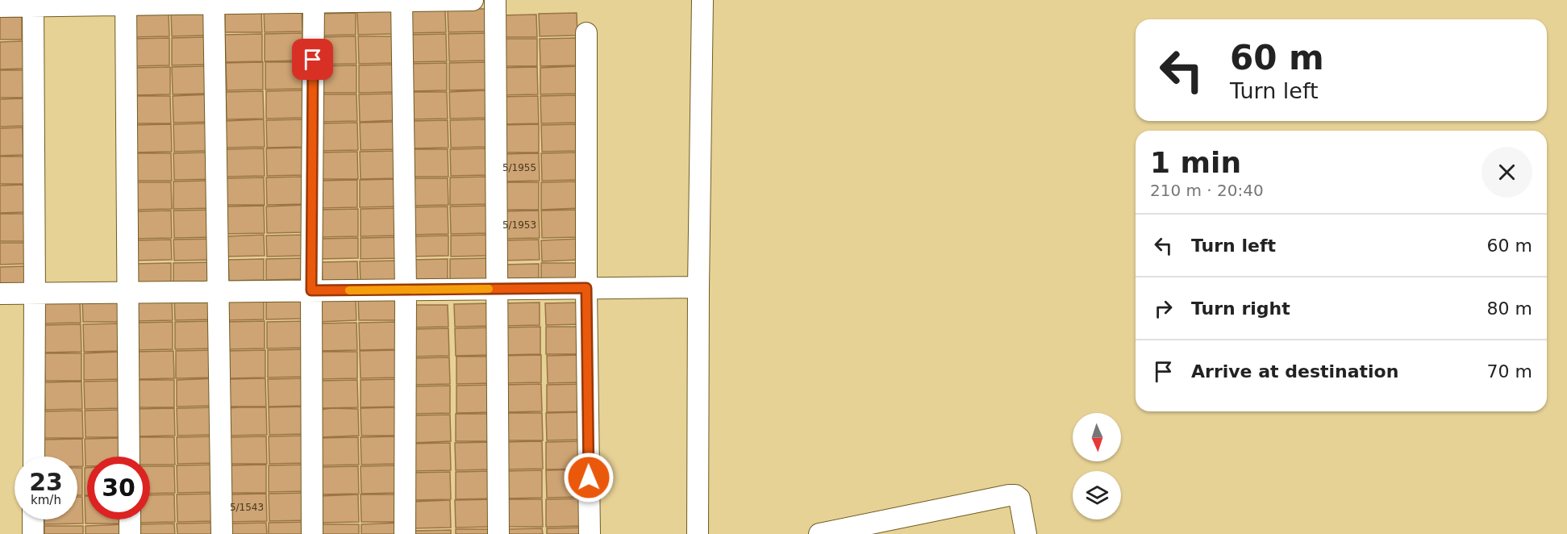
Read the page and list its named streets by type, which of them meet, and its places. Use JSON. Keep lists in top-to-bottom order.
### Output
{
  "house_numbers": ["5/1955", "5/1953", "5/1543"],
  "north": "bottom",
  "page": {
    "turn": ["60 m", "Turn left"],
    "heading": ["1 min", "210 m · 20:40"],
    "list": [
      {
        "name": "Turn left",
        "value": "60 m"
      },
      {
        "name": "Turn right",
        "value": "80 m"
      },
      {
        "name": "Arrive at destination",
        "value": "70 m"
      }
    ],
    "speed": "23 km/h",
    "limit": "30"
  }
}
